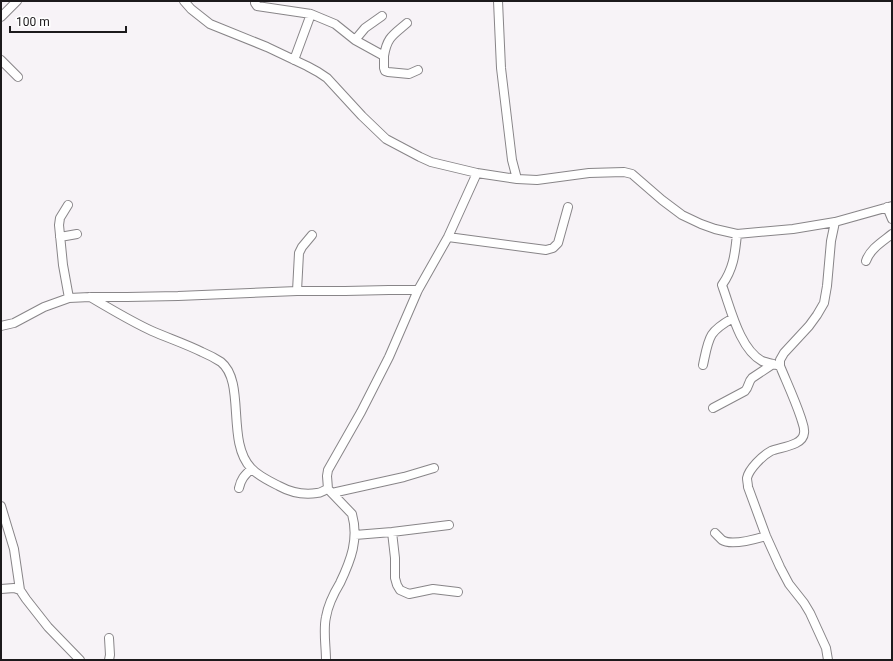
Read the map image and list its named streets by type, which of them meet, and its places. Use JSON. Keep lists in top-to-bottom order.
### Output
{
  "scale_bar": "100 m"
}
